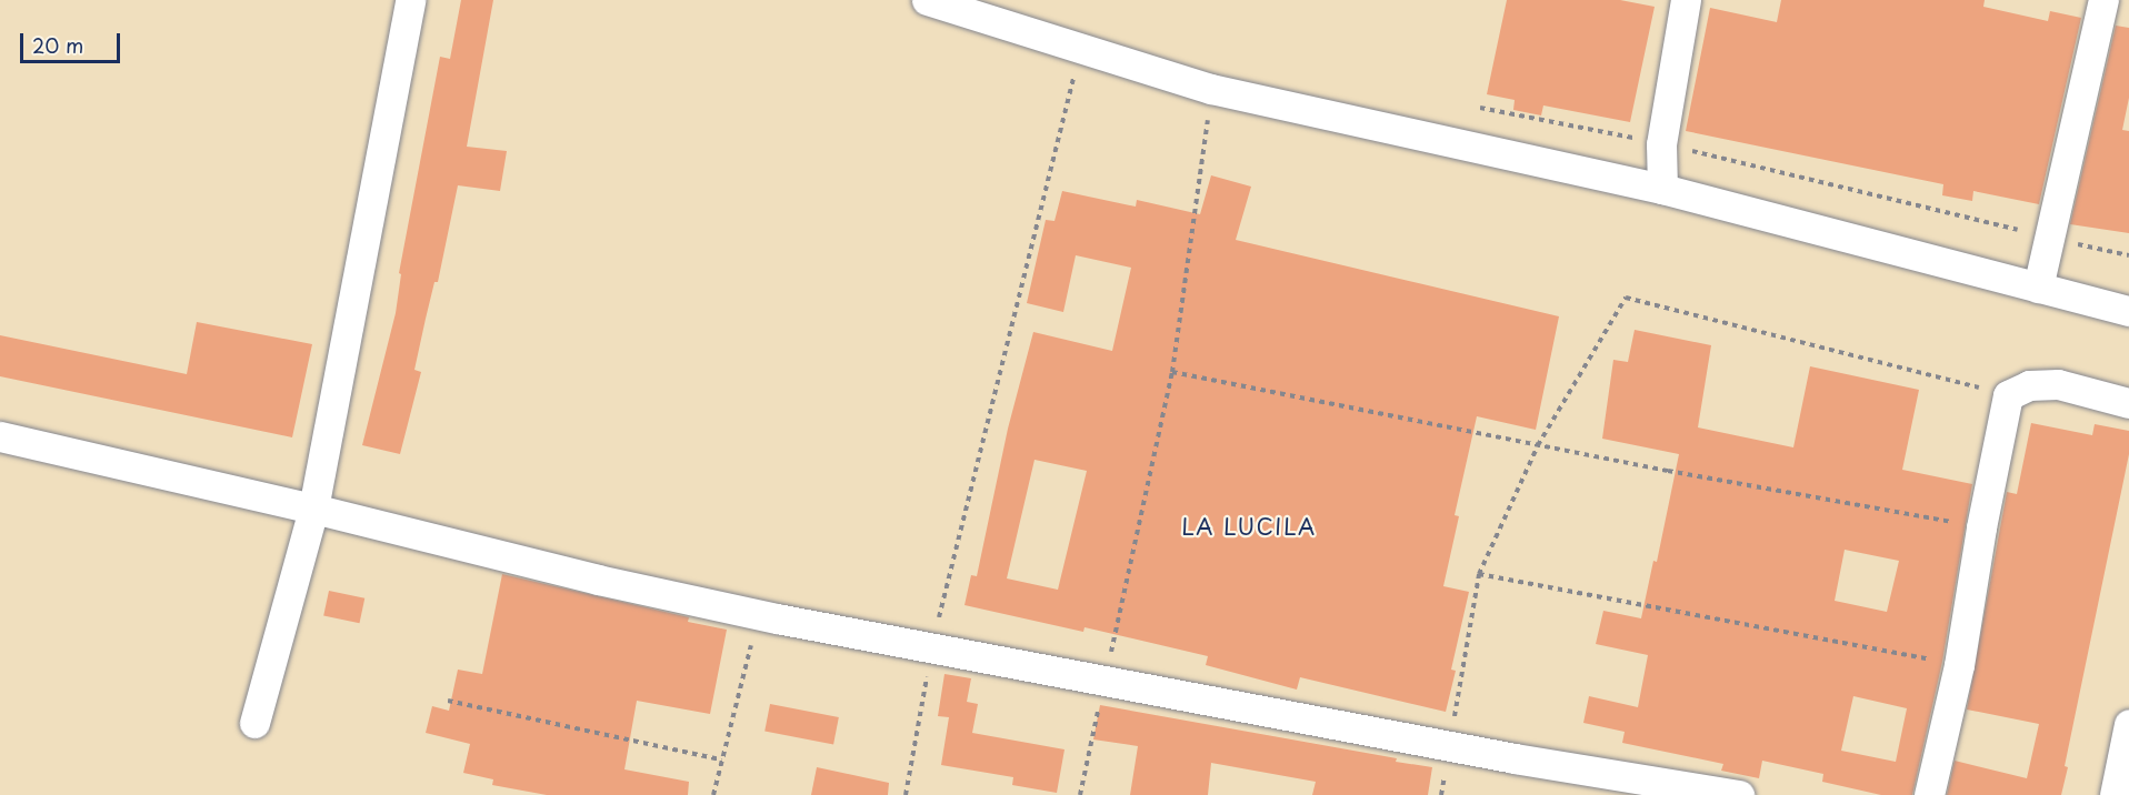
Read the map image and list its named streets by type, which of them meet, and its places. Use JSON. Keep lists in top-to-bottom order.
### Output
{
  "districts": ["LA LUCILA"],
  "scale_bar": "20 m"
}
